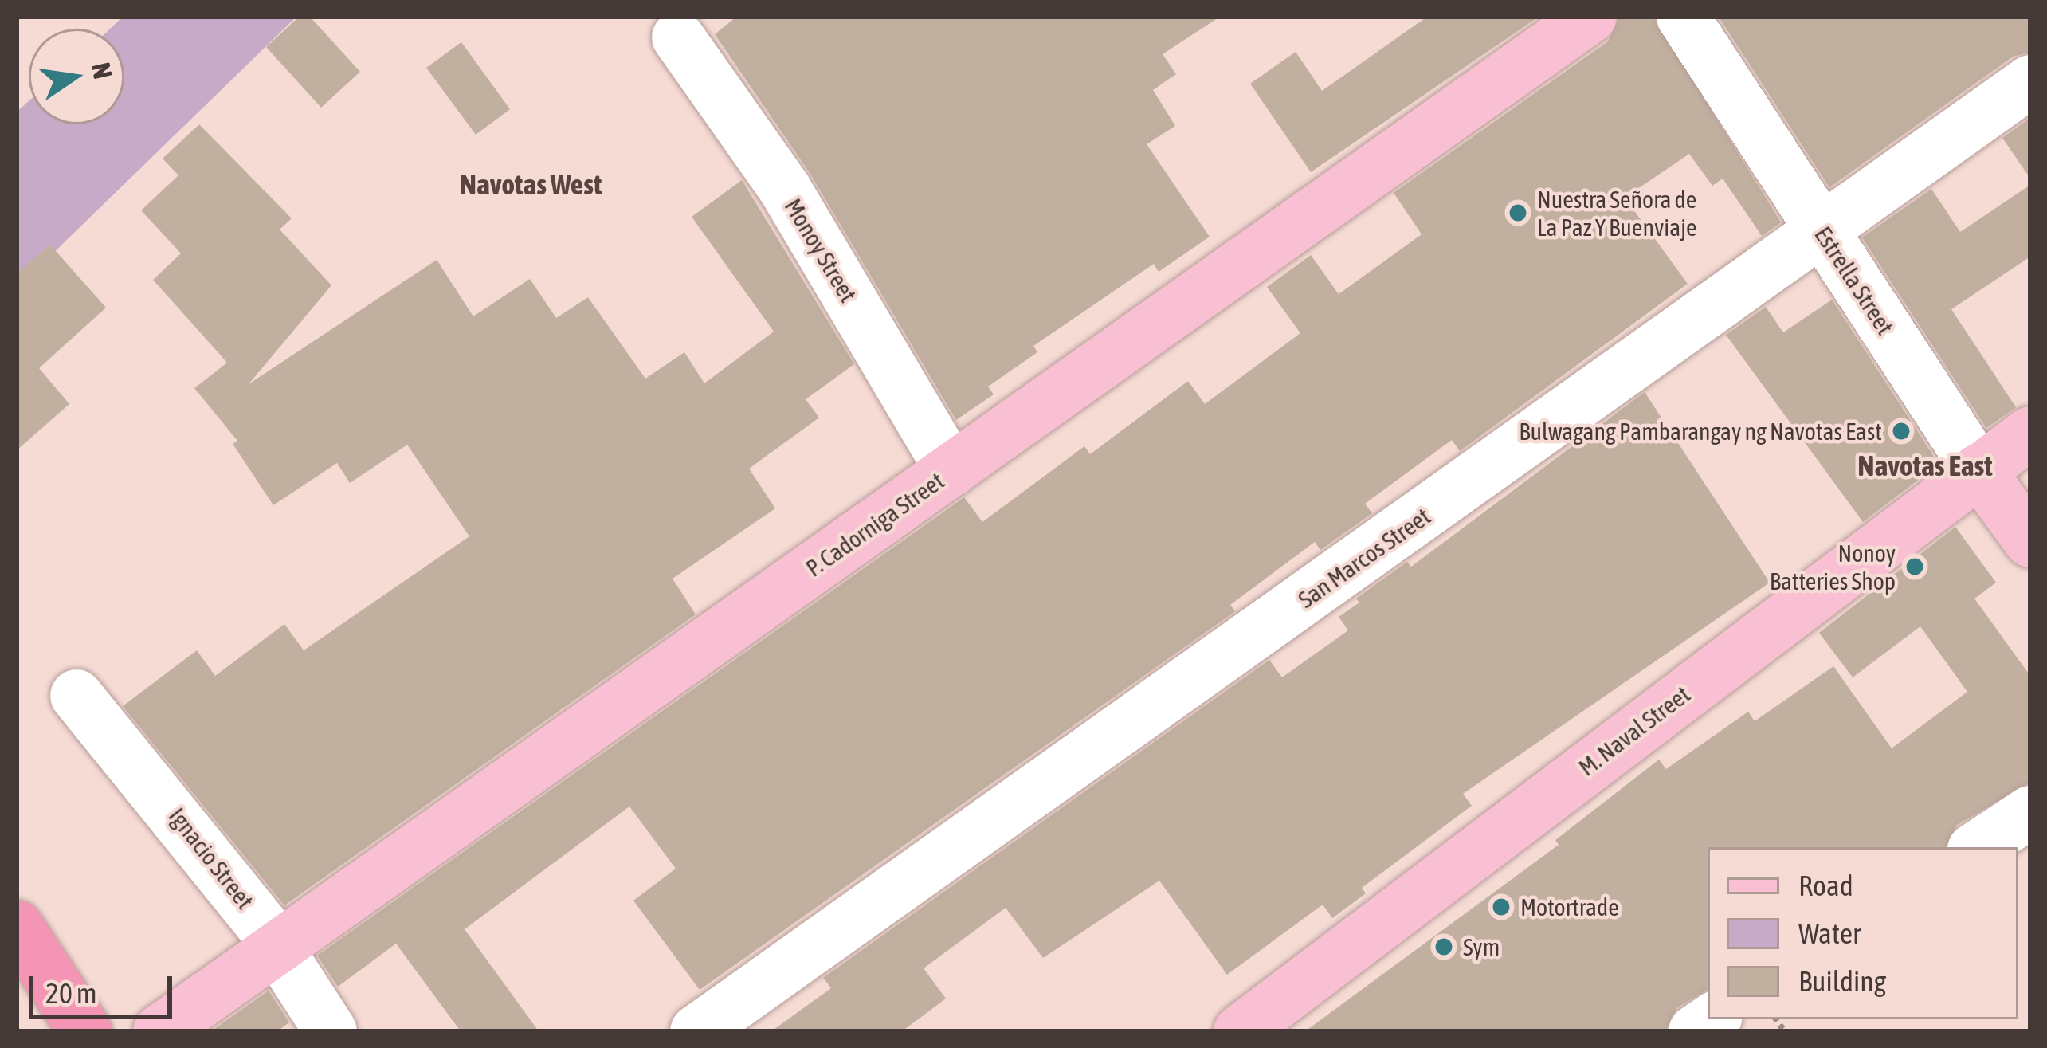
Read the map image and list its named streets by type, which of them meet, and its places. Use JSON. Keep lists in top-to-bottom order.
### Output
{
  "streets": {
    "main road": ["Estrella Street", "P. Cadorniga Street", "M. Naval Street"],
    "street": ["Monoy Street", "San Marcos Street", "Ignacio Street"]
  },
  "crossings": [
    ["Monoy Street", "P. Cadorniga Street"],
    ["Estrella Street", "San Marcos Street"],
    ["Estrella Street", "M. Naval Street"],
    ["P. Cadorniga Street", "Ignacio Street"]
  ],
  "districts": ["Navotas West", "Navotas East"],
  "places": [
    "Nuestra Señora de La Paz Y Buenviaje",
    "Bulwagang Pambarangay ng Navotas East",
    "Nonoy Batteries Shop",
    "Motortrade",
    "Sym"
  ],
  "legend": ["Road", "Water", "Building"],
  "scale_bar": "20 m",
  "north": "right"
}
